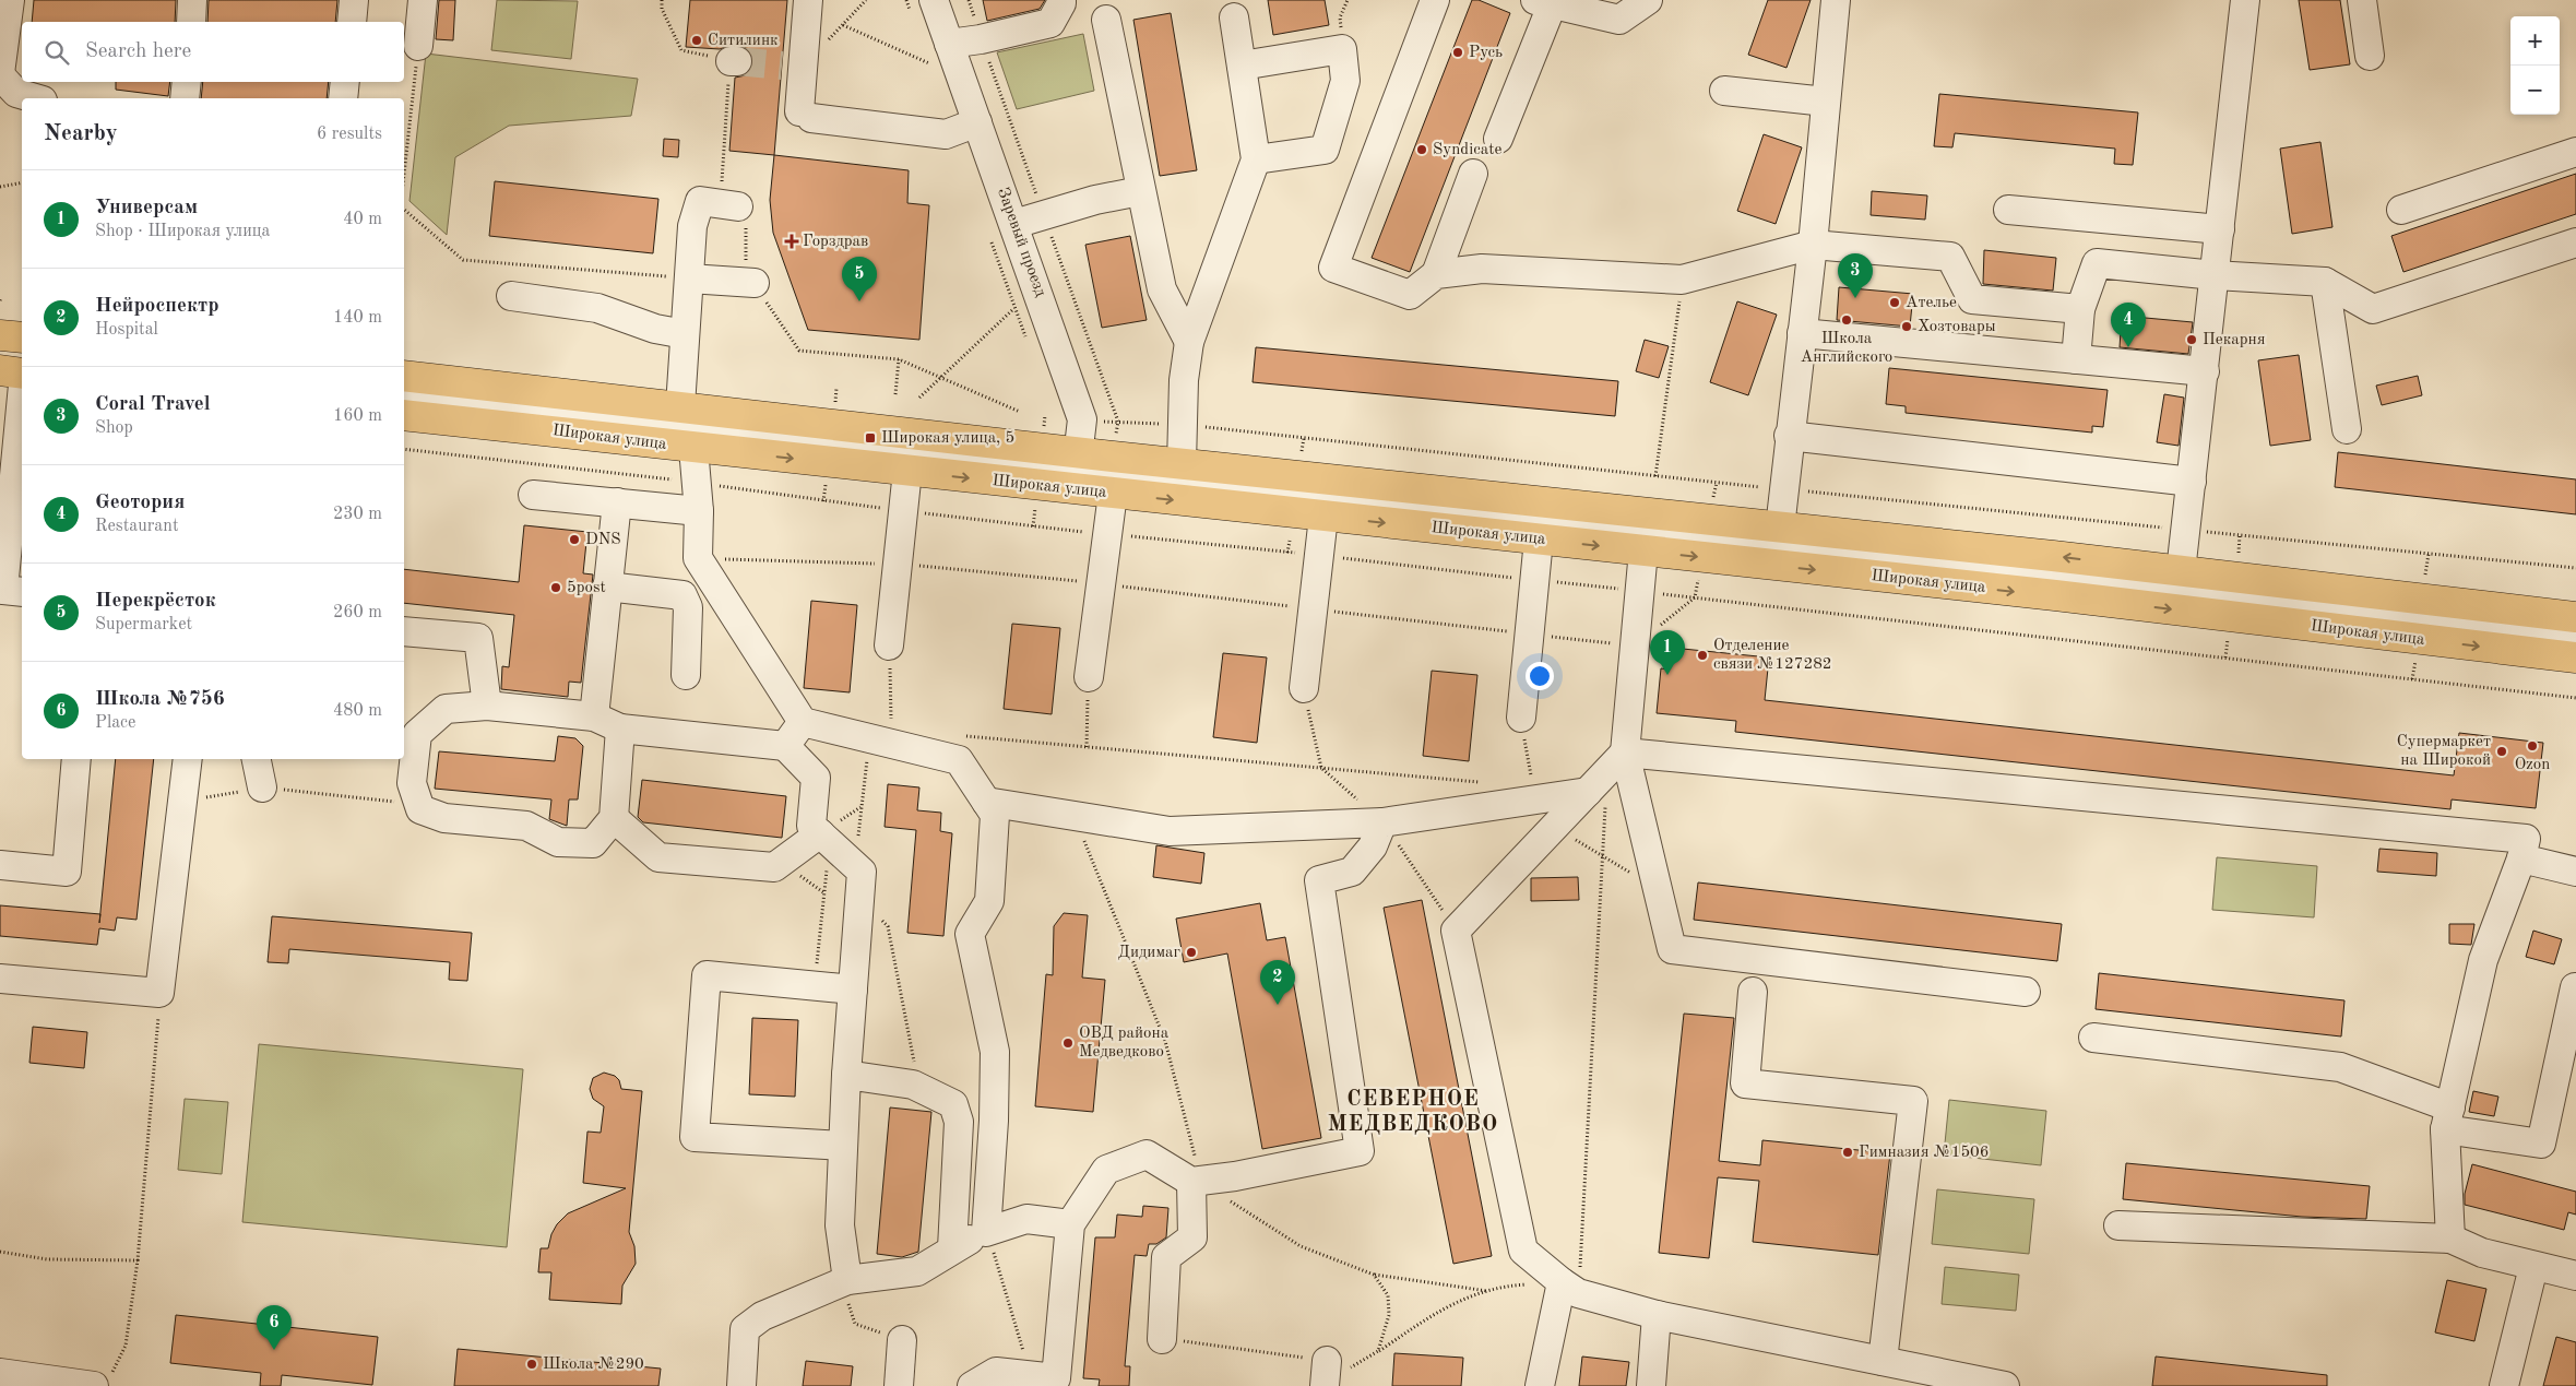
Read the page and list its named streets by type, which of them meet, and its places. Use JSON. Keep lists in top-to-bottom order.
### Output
{
  "streets": {
    "main road": ["Широкая улица"],
    "street": ["Заревый проезд"]
  },
  "crossings": [
    ["Заревый проезд", "Широкая улица"]
  ],
  "districts": ["СЕВЕРНОЕ МЕДВЕДКОВО"],
  "places": {
    "other": [
      "Ситилинк",
      "Русь",
      "Syndicate",
      "Ателье",
      "Школа Английского",
      "Хозтовары",
      "Пекарня",
      "DNS",
      "5post",
      "Отделение связи №127282",
      "Ozon",
      "Супермаркет на Широкой",
      "Дидимаг",
      "ОВД района Медведково",
      "Гимназия №1506",
      "Школа №290"
    ],
    "health": ["Горздрав"],
    "transit": ["Широкая улица, 5"]
  },
  "page": {
    "map_buttons": ["+", "−"],
    "search": "Search here",
    "heading": ["Nearby", "6 results"],
    "list": [
      {
        "mark": "1",
        "name": "Универсам",
        "note": "Shop · Широкая улица",
        "value": "40 m"
      },
      {
        "mark": "2",
        "name": "Нейроcпектр",
        "note": "Hospital",
        "value": "140 m"
      },
      {
        "mark": "3",
        "name": "Coral Travel",
        "note": "Shop",
        "value": "160 m"
      },
      {
        "mark": "4",
        "name": "Gеотория",
        "note": "Restaurant",
        "value": "230 m"
      },
      {
        "mark": "5",
        "name": "Перекрёсток",
        "note": "Supermarket",
        "value": "260 m"
      },
      {
        "mark": "6",
        "name": "Школа №756",
        "note": "Place",
        "value": "480 m"
      }
    ],
    "pins": [
      "3",
      "5",
      "4",
      "1",
      "2",
      "6"
    ]
  }
}
